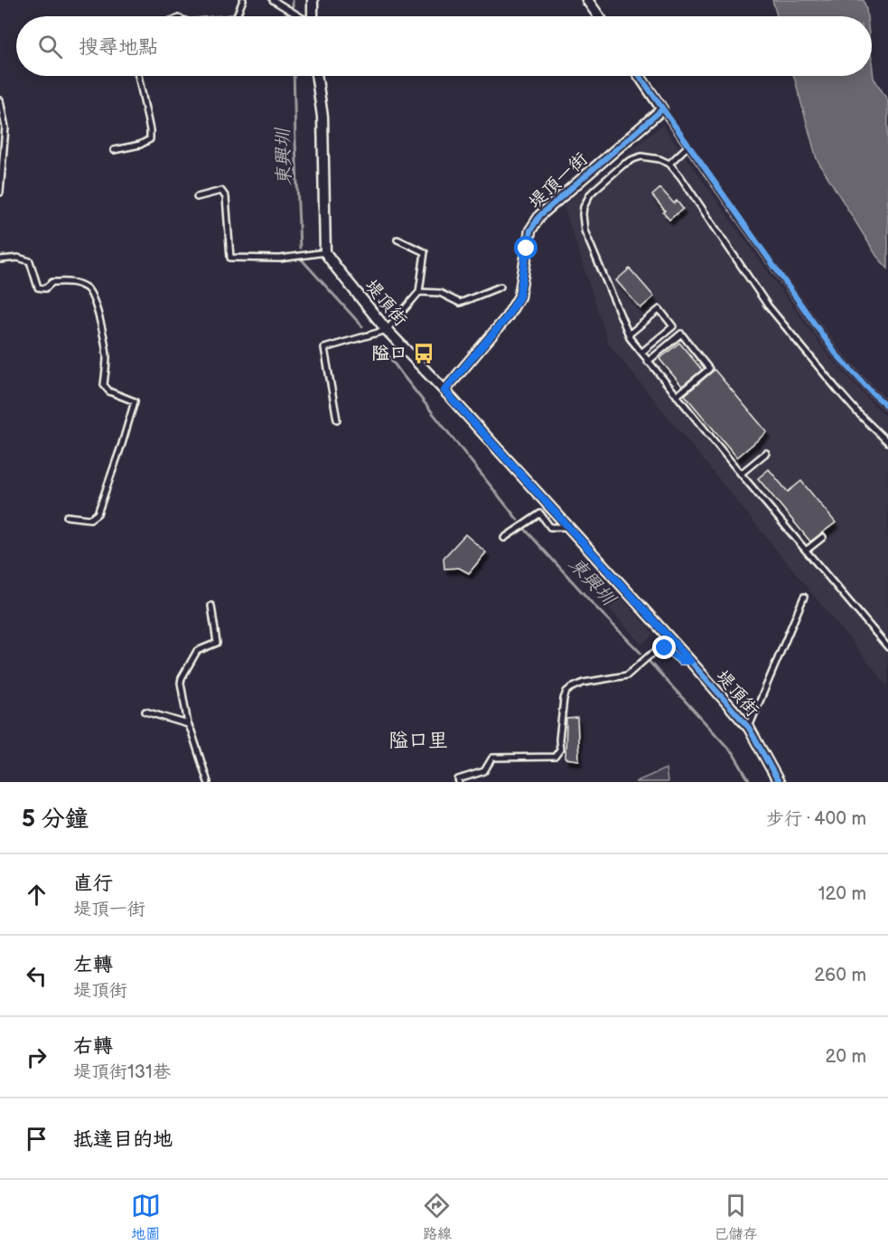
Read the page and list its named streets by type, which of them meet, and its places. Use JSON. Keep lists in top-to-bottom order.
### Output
{
  "streets": {
    "street": ["堤頂一街", "堤頂街"]
  },
  "crossings": [
    ["堤頂一街", "堤頂街"]
  ],
  "districts": ["隘口里"],
  "water": ["東興圳"],
  "places": {
    "bus stop": ["隘口"]
  },
  "page": {
    "search": "搜尋地點",
    "heading": ["5 分鐘", "步行 · 400 m"],
    "list": [
      ["直行", "堤頂一街", "120 m"],
      ["左轉", "堤頂街", "260 m"],
      ["右轉", "堤頂街131巷", "20 m"],
      "抵達目的地"
    ],
    "nav": ["地圖", "路線", "已儲存"]
  }
}
